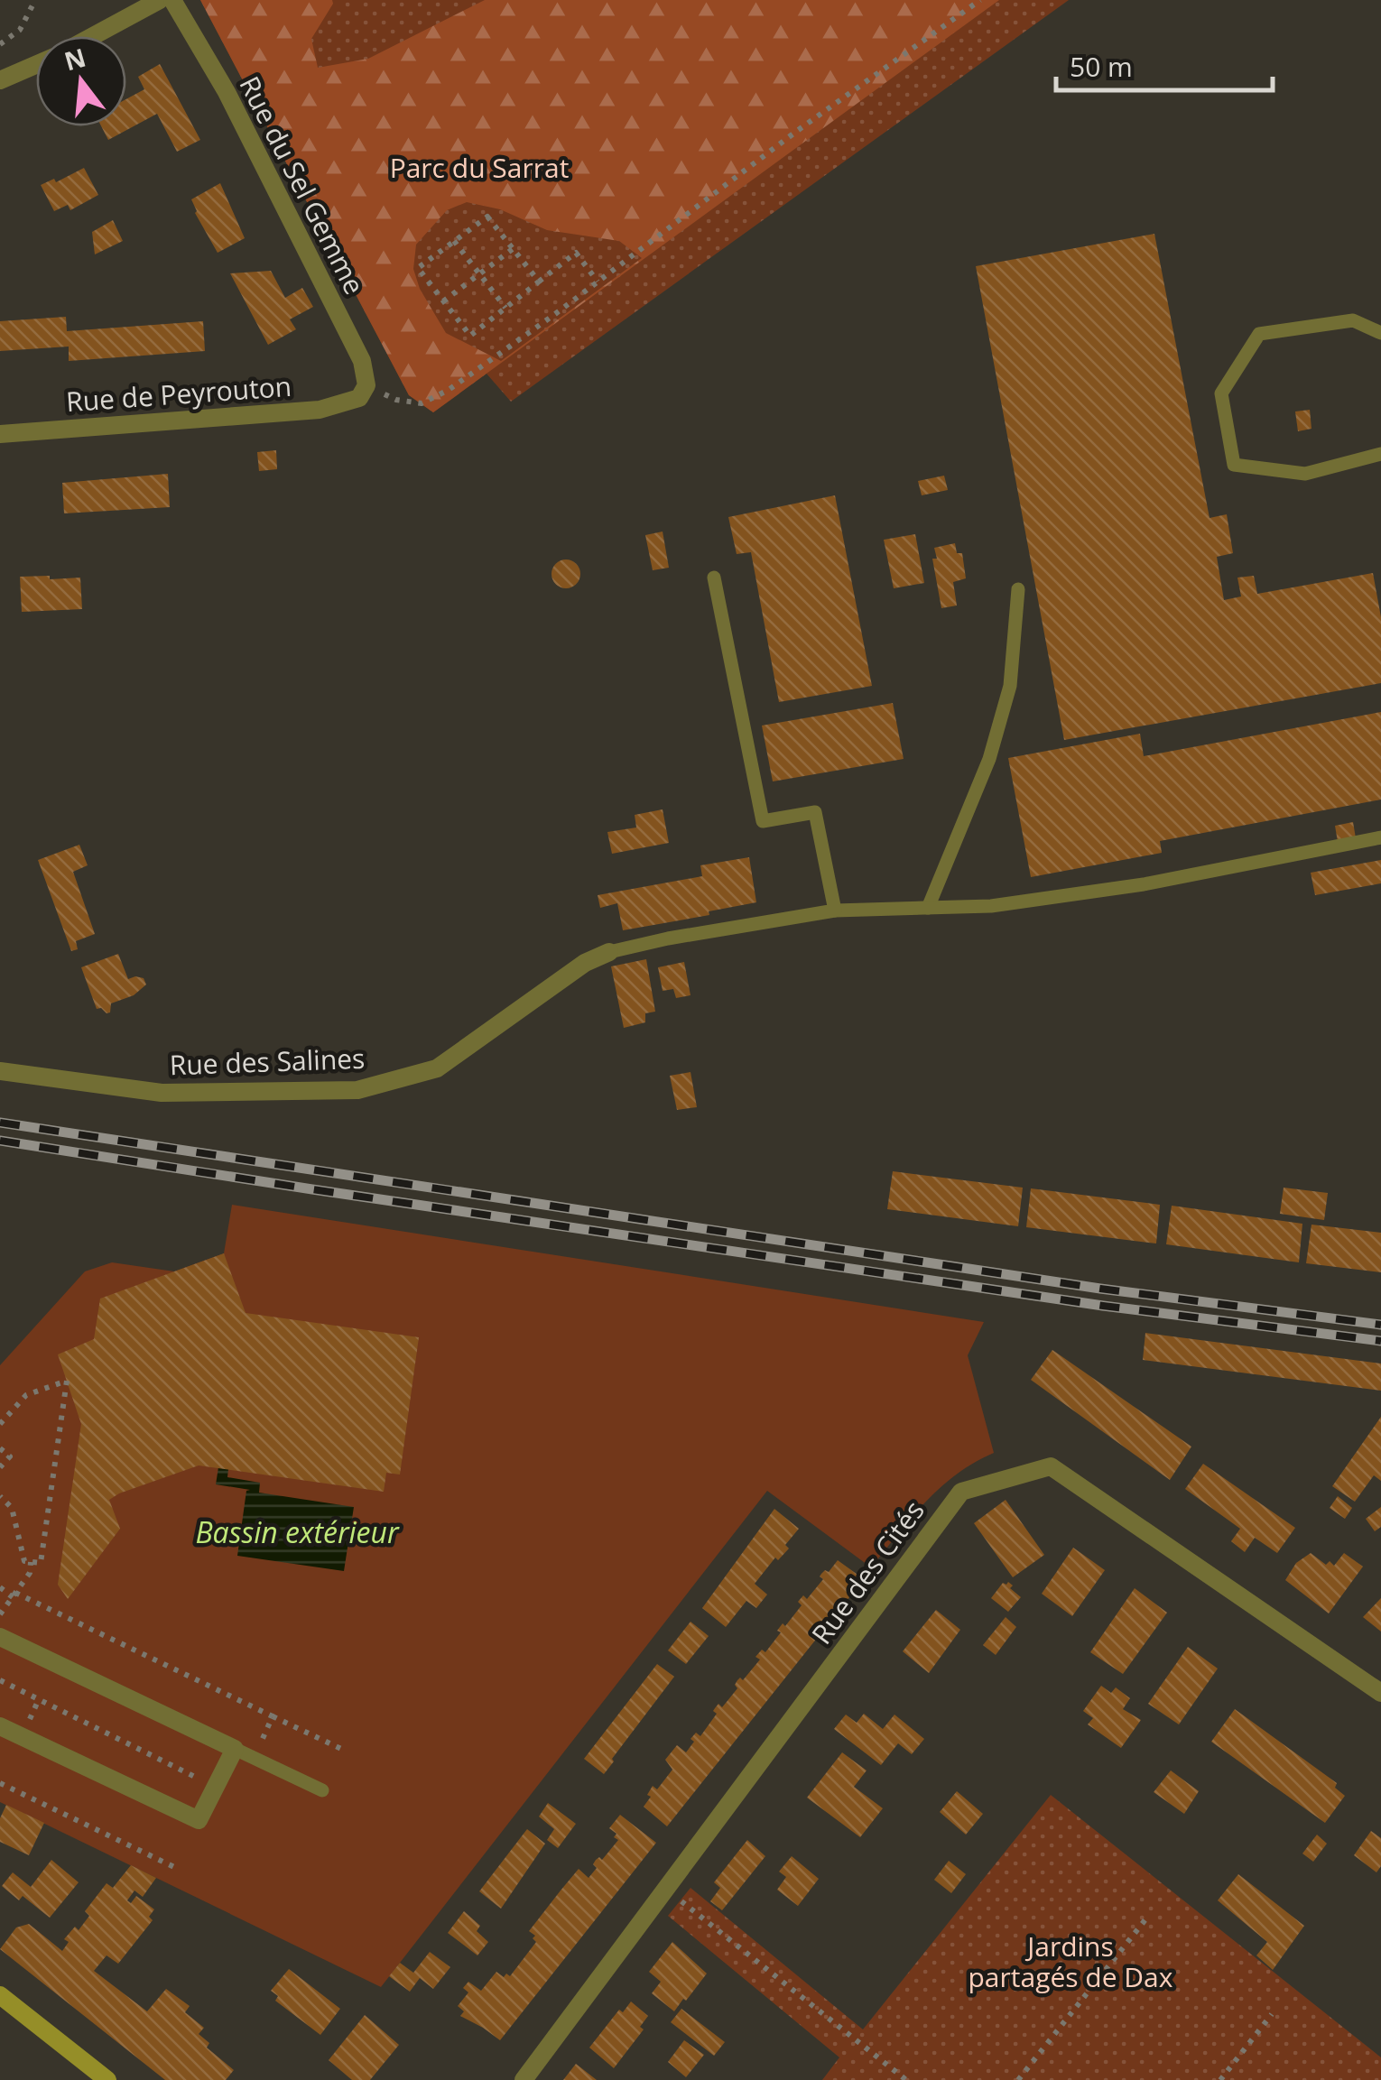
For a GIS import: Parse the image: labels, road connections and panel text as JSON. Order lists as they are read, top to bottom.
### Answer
{
  "streets": {
    "street": [
      "Rue du Sel Gemme",
      "Rue de Peyrouton",
      "Rue des Salines",
      "Rue des Cités"
    ]
  },
  "crossings": [
    ["Rue du Sel Gemme", "Rue de Peyrouton"]
  ],
  "water": ["Bassin extérieur"],
  "parks": ["Parc du Sarrat", "Jardins partagés de Dax"],
  "scale_bar": "50 m",
  "north": "top"
}
